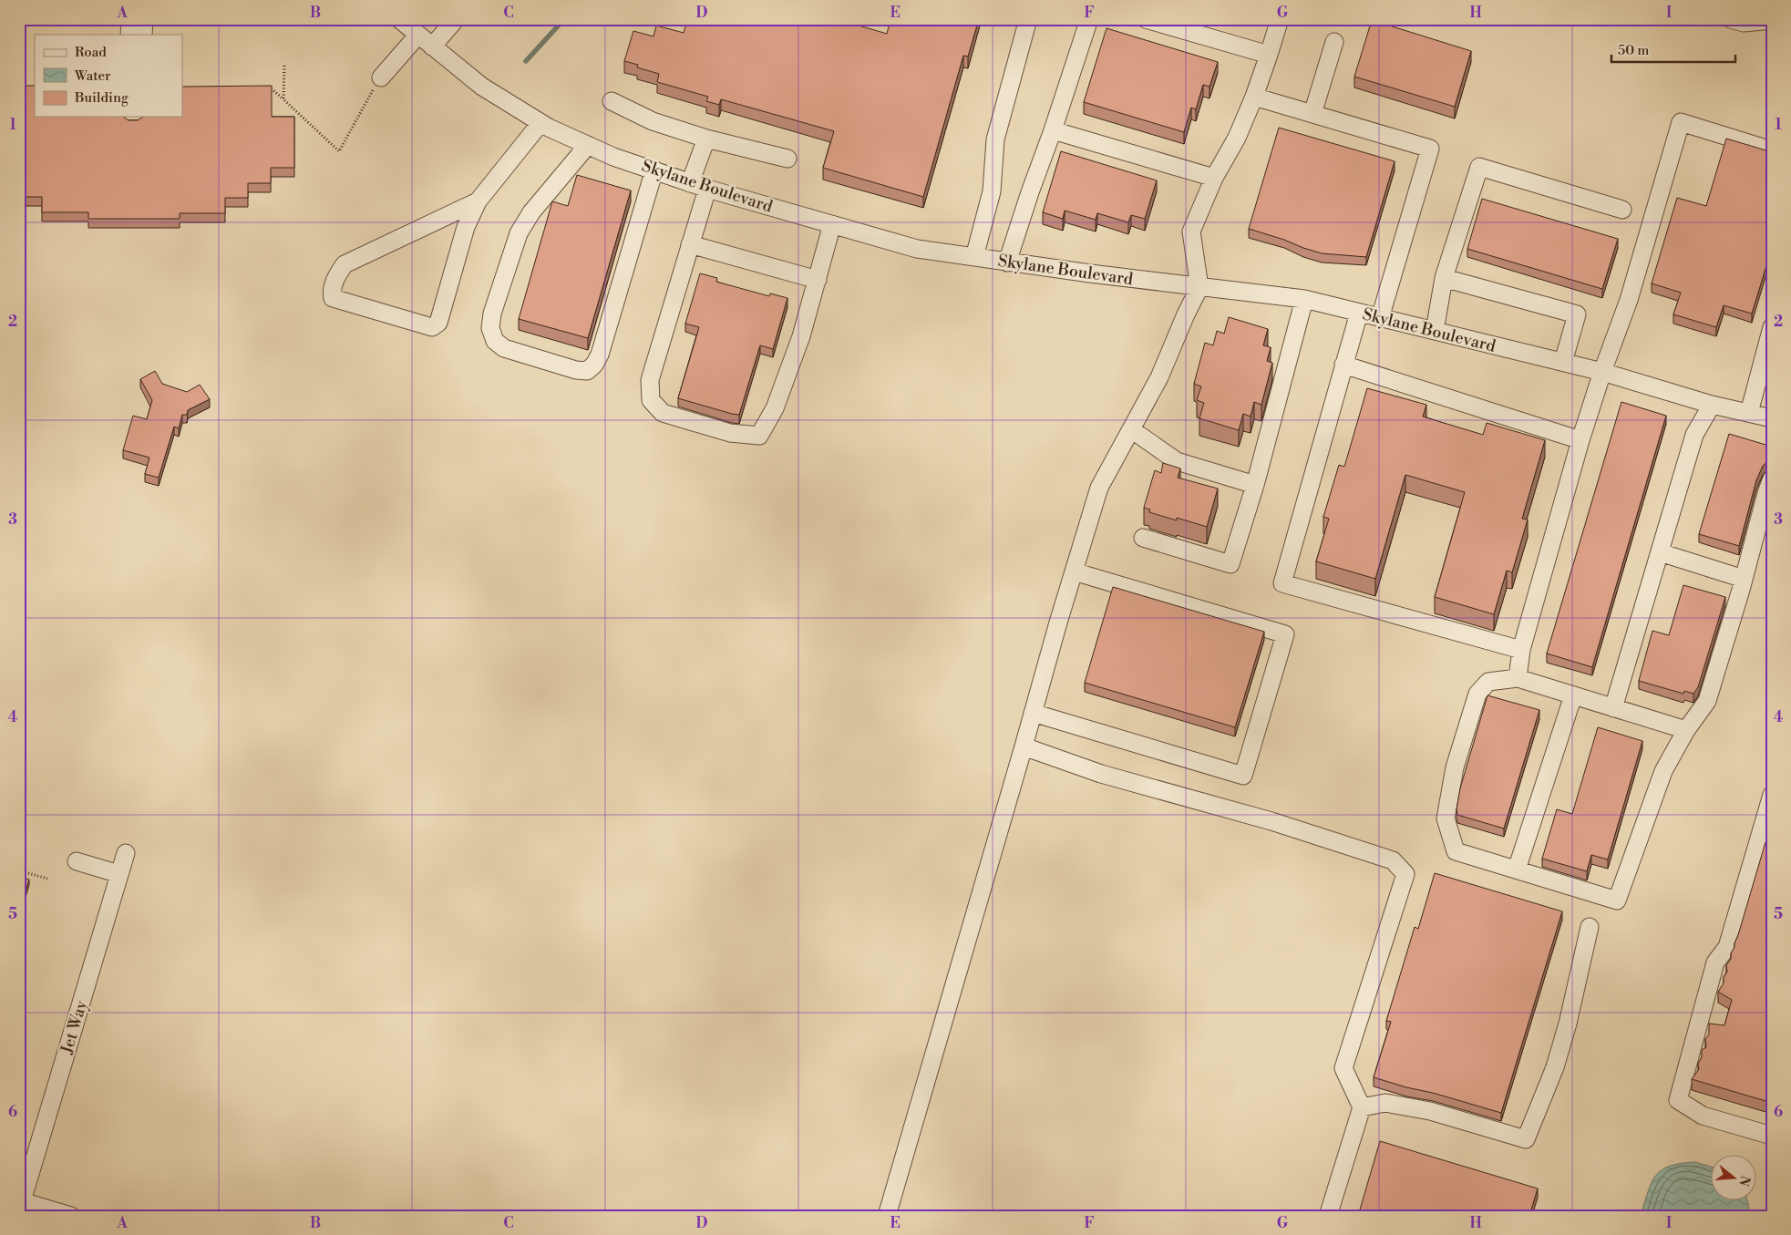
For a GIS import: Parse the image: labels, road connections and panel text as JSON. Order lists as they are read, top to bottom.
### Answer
{
  "streets": {
    "street": ["Skylane Boulevard", "Jet Way"]
  },
  "legend": ["Road", "Water", "Building"],
  "scale_bar": "50 m",
  "north": "right",
  "grid": {
    "columns": [
      "A",
      "B",
      "C",
      "D",
      "E",
      "F",
      "G",
      "H",
      "I"
    ],
    "rows": [
      "1",
      "2",
      "3",
      "4",
      "5",
      "6"
    ]
  }
}
